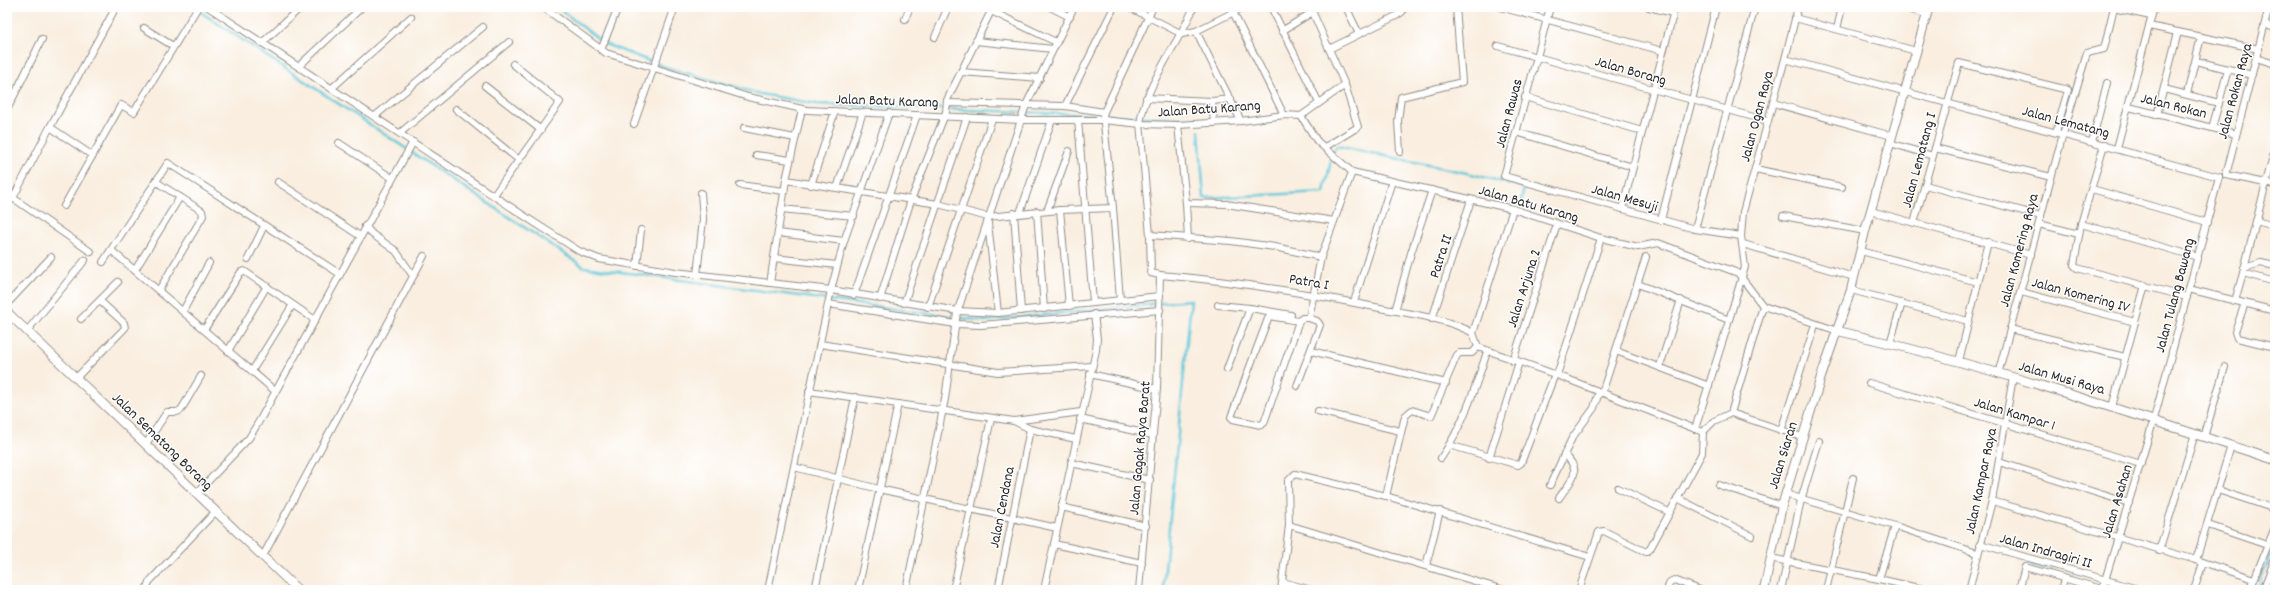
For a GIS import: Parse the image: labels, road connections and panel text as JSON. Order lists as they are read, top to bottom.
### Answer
{
  "streets": {
    "street": [
      "Jalan Borang",
      "Jalan Rokan Raya",
      "Jalan Batu Karang",
      "Jalan Rokan",
      "Jalan Rawas",
      "Jalan Ogan Raya",
      "Jalan Lematang",
      "Jalan Lematang I",
      "Jalan Mesuji",
      "Jalan Komering Raya",
      "Patra II",
      "Patra I",
      "Jalan Arjuna 2",
      "Jalan Komering IV",
      "Jalan Tulang Bawang",
      "Jalan Musi Raya",
      "Jalan Kampar 1",
      "Jalan Sematang Borang",
      "Jalan Gagak Raya Barat",
      "Jalan Siaran",
      "Jalan Kampar Raya",
      "Jalan Asahan",
      "Jalan Cendana",
      "Jalan Indragiri II"
    ]
  },
  "crossings": [
    ["Jalan Borang", "Jalan Rawas"],
    ["Jalan Borang", "Jalan Ogan Raya"],
    ["Jalan Rokan Raya", "Jalan Rokan"],
    ["Jalan Rokan Raya", "Jalan Lematang"],
    ["Jalan Rokan Raya", "Jalan Tulang Bawang"],
    ["Jalan Batu Karang", "Jalan Ogan Raya"],
    ["Jalan Batu Karang", "Patra II"],
    ["Jalan Batu Karang", "Jalan Arjuna 2"],
    ["Jalan Rawas", "Jalan Mesuji"],
    ["Jalan Ogan Raya", "Jalan Lematang"],
    ["Jalan Ogan Raya", "Jalan Mesuji"],
    ["Jalan Ogan Raya", "Jalan Siaran"],
    ["Jalan Lematang", "Jalan Lematang I"],
    ["Jalan Lematang", "Jalan Komering Raya"],
    ["Jalan Lematang", "Jalan Tulang Bawang"],
    ["Jalan Lematang", "Jalan Siaran"],
    ["Jalan Komering Raya", "Jalan Komering IV"],
    ["Jalan Komering Raya", "Jalan Musi Raya"],
    ["Patra II", "Patra I"],
    ["Jalan Tulang Bawang", "Jalan Musi Raya"],
    ["Jalan Tulang Bawang", "Jalan Asahan"],
    ["Jalan Musi Raya", "Jalan Siaran"],
    ["Jalan Musi Raya", "Jalan Kampar Raya"],
    ["Jalan Musi Raya", "Jalan Asahan"],
    ["Jalan Kampar 1", "Jalan Kampar Raya"],
    ["Jalan Kampar 1", "Jalan Asahan"],
    ["Jalan Kampar Raya", "Jalan Indragiri II"],
    ["Jalan Asahan", "Jalan Indragiri II"]
  ]
}
